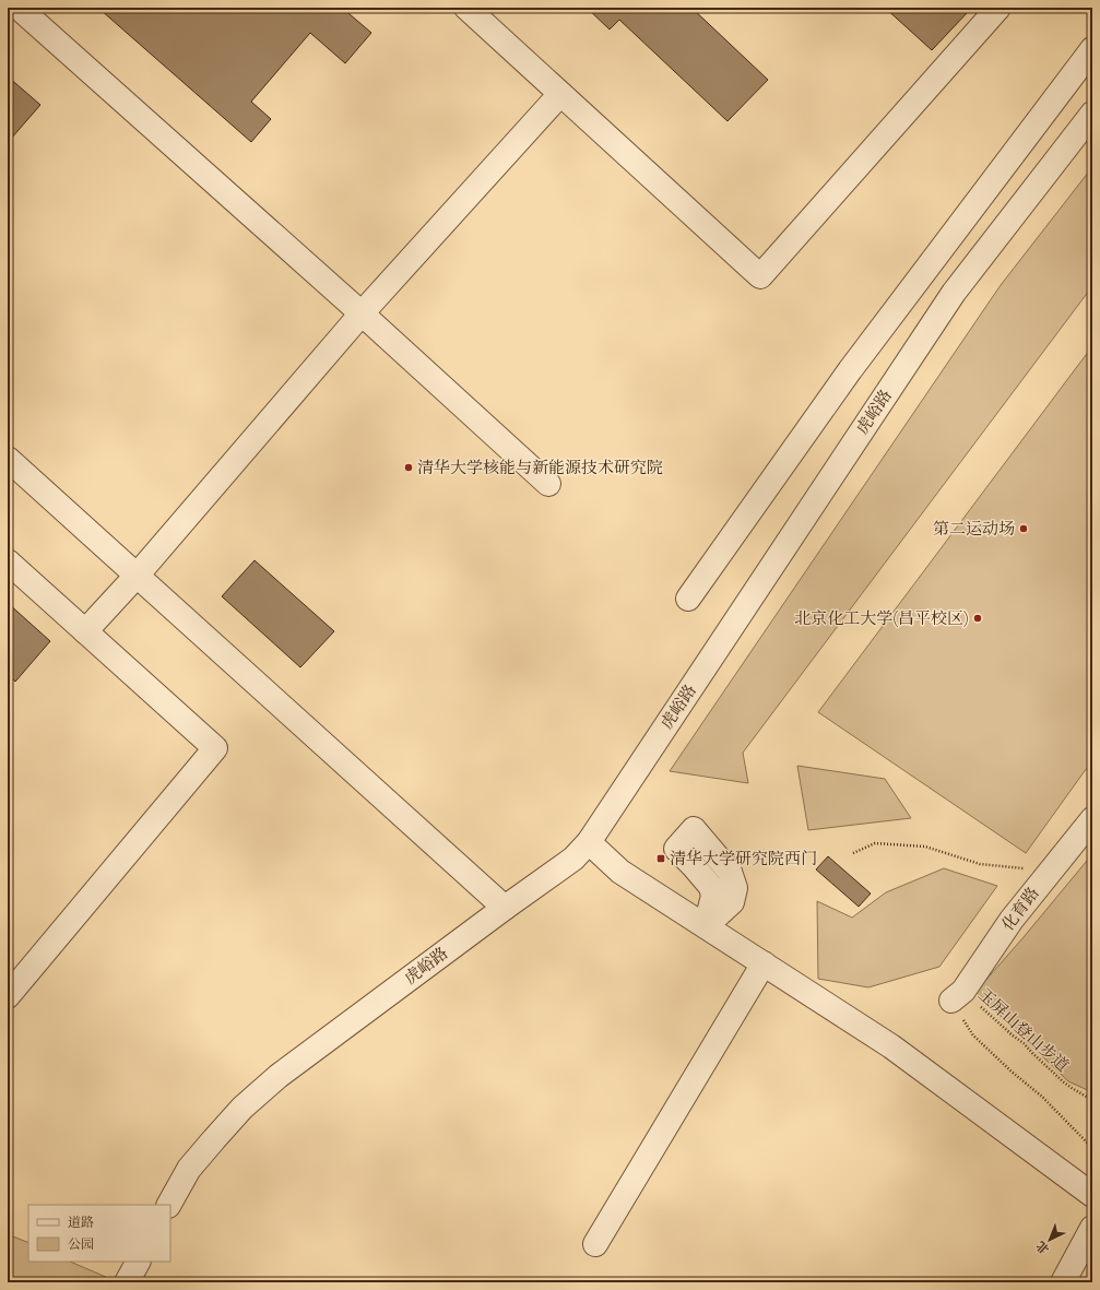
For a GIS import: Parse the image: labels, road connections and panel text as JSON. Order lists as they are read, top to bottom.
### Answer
{
  "streets": {
    "street": ["虎峪路", "化育路"],
    "path": ["玉屏山登山步道"]
  },
  "crossings": [
    ["化育路", "玉屏山登山步道"]
  ],
  "places": {
    "other": ["清华大学核能与新能源技术研究院", "第二运动场", "北京化工大学(昌平校区)"],
    "transit": ["清华大学研究院西门"]
  },
  "legend": ["道路", "公园"],
  "north": "bottom left"
}
